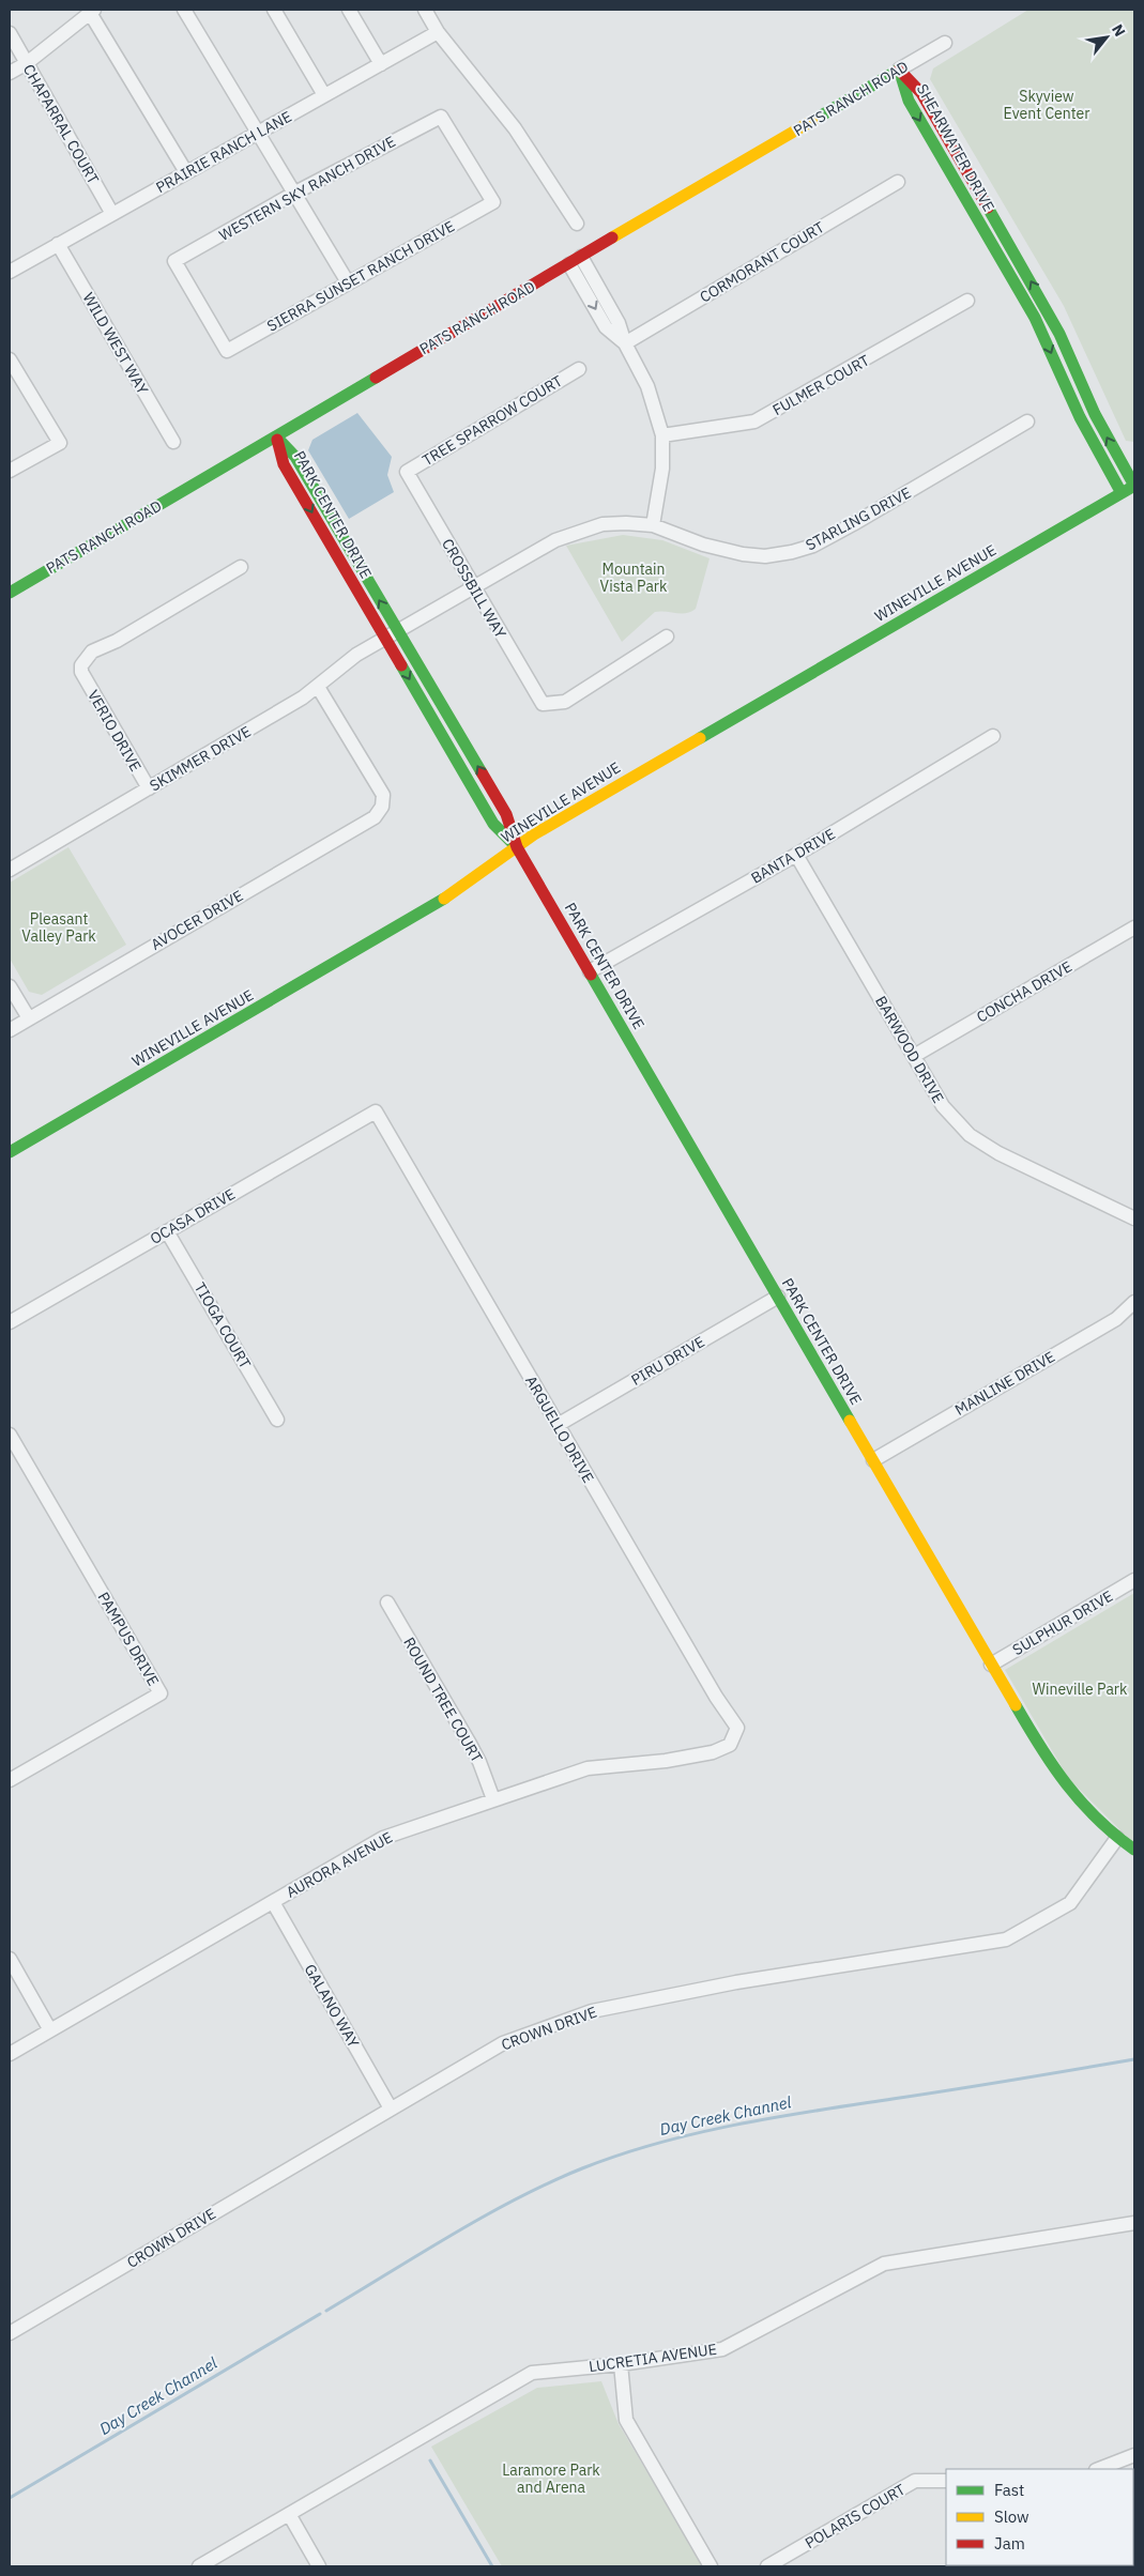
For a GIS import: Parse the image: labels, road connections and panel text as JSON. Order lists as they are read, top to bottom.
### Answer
{
  "streets": {
    "street": [
      "PATS RANCH ROAD",
      "CHAPARRAL COURT",
      "SHEARWATER DRIVE",
      "PRAIRIE RANCH LANE",
      "WESTERN SKY RANCH DRIVE",
      "CORMORANT COURT",
      "SIERRA SUNSET RANCH DRIVE",
      "WILD WEST WAY",
      "FULMER COURT",
      "TREE SPARROW COURT",
      "PARK CENTER DRIVE",
      "STARLING DRIVE",
      "WINEVILLE AVENUE",
      "CROSSBILL WAY",
      "VERIO DRIVE",
      "SKIMMER DRIVE",
      "BANTA DRIVE",
      "AVOCER DRIVE",
      "CONCHA DRIVE",
      "BARWOOD DRIVE",
      "OCASA DRIVE",
      "TIOGA COURT",
      "PIRU DRIVE",
      "MANLINE DRIVE",
      "ARGUELLO DRIVE",
      "SULPHUR DRIVE",
      "PAMPUS DRIVE",
      "ROUND TREE COURT",
      "AURORA AVENUE",
      "GALANO WAY",
      "CROWN DRIVE",
      "LUCRETIA AVENUE",
      "POLARIS COURT"
    ]
  },
  "crossings": [
    ["PATS RANCH ROAD", "SHEARWATER DRIVE"],
    ["PATS RANCH ROAD", "PARK CENTER DRIVE"],
    ["CHAPARRAL COURT", "PRAIRIE RANCH LANE"],
    ["SHEARWATER DRIVE", "WINEVILLE AVENUE"],
    ["PRAIRIE RANCH LANE", "WILD WEST WAY"],
    ["WESTERN SKY RANCH DRIVE", "SIERRA SUNSET RANCH DRIVE"],
    ["TREE SPARROW COURT", "CROSSBILL WAY"],
    ["PARK CENTER DRIVE", "STARLING DRIVE"],
    ["PARK CENTER DRIVE", "WINEVILLE AVENUE"],
    ["PARK CENTER DRIVE", "SKIMMER DRIVE"],
    ["PARK CENTER DRIVE", "BANTA DRIVE"],
    ["PARK CENTER DRIVE", "PIRU DRIVE"],
    ["PARK CENTER DRIVE", "MANLINE DRIVE"],
    ["PARK CENTER DRIVE", "SULPHUR DRIVE"],
    ["PARK CENTER DRIVE", "CROWN DRIVE"],
    ["STARLING DRIVE", "CROSSBILL WAY"],
    ["STARLING DRIVE", "SKIMMER DRIVE"],
    ["VERIO DRIVE", "SKIMMER DRIVE"],
    ["SKIMMER DRIVE", "AVOCER DRIVE"],
    ["BANTA DRIVE", "BARWOOD DRIVE"],
    ["CONCHA DRIVE", "BARWOOD DRIVE"],
    ["OCASA DRIVE", "TIOGA COURT"],
    ["OCASA DRIVE", "ARGUELLO DRIVE"],
    ["PIRU DRIVE", "ARGUELLO DRIVE"],
    ["ARGUELLO DRIVE", "AURORA AVENUE"],
    ["ROUND TREE COURT", "AURORA AVENUE"],
    ["AURORA AVENUE", "GALANO WAY"],
    ["GALANO WAY", "CROWN DRIVE"]
  ],
  "water": ["Day Creek Channel"],
  "parks": [
    "Skyview Event Center",
    "Mountain Vista Park",
    "Pleasant Valley Park",
    "Wineville Park",
    "Laramore Park and Arena"
  ],
  "legend": ["Fast", "Slow", "Jam"],
  "north": "top right"
}
